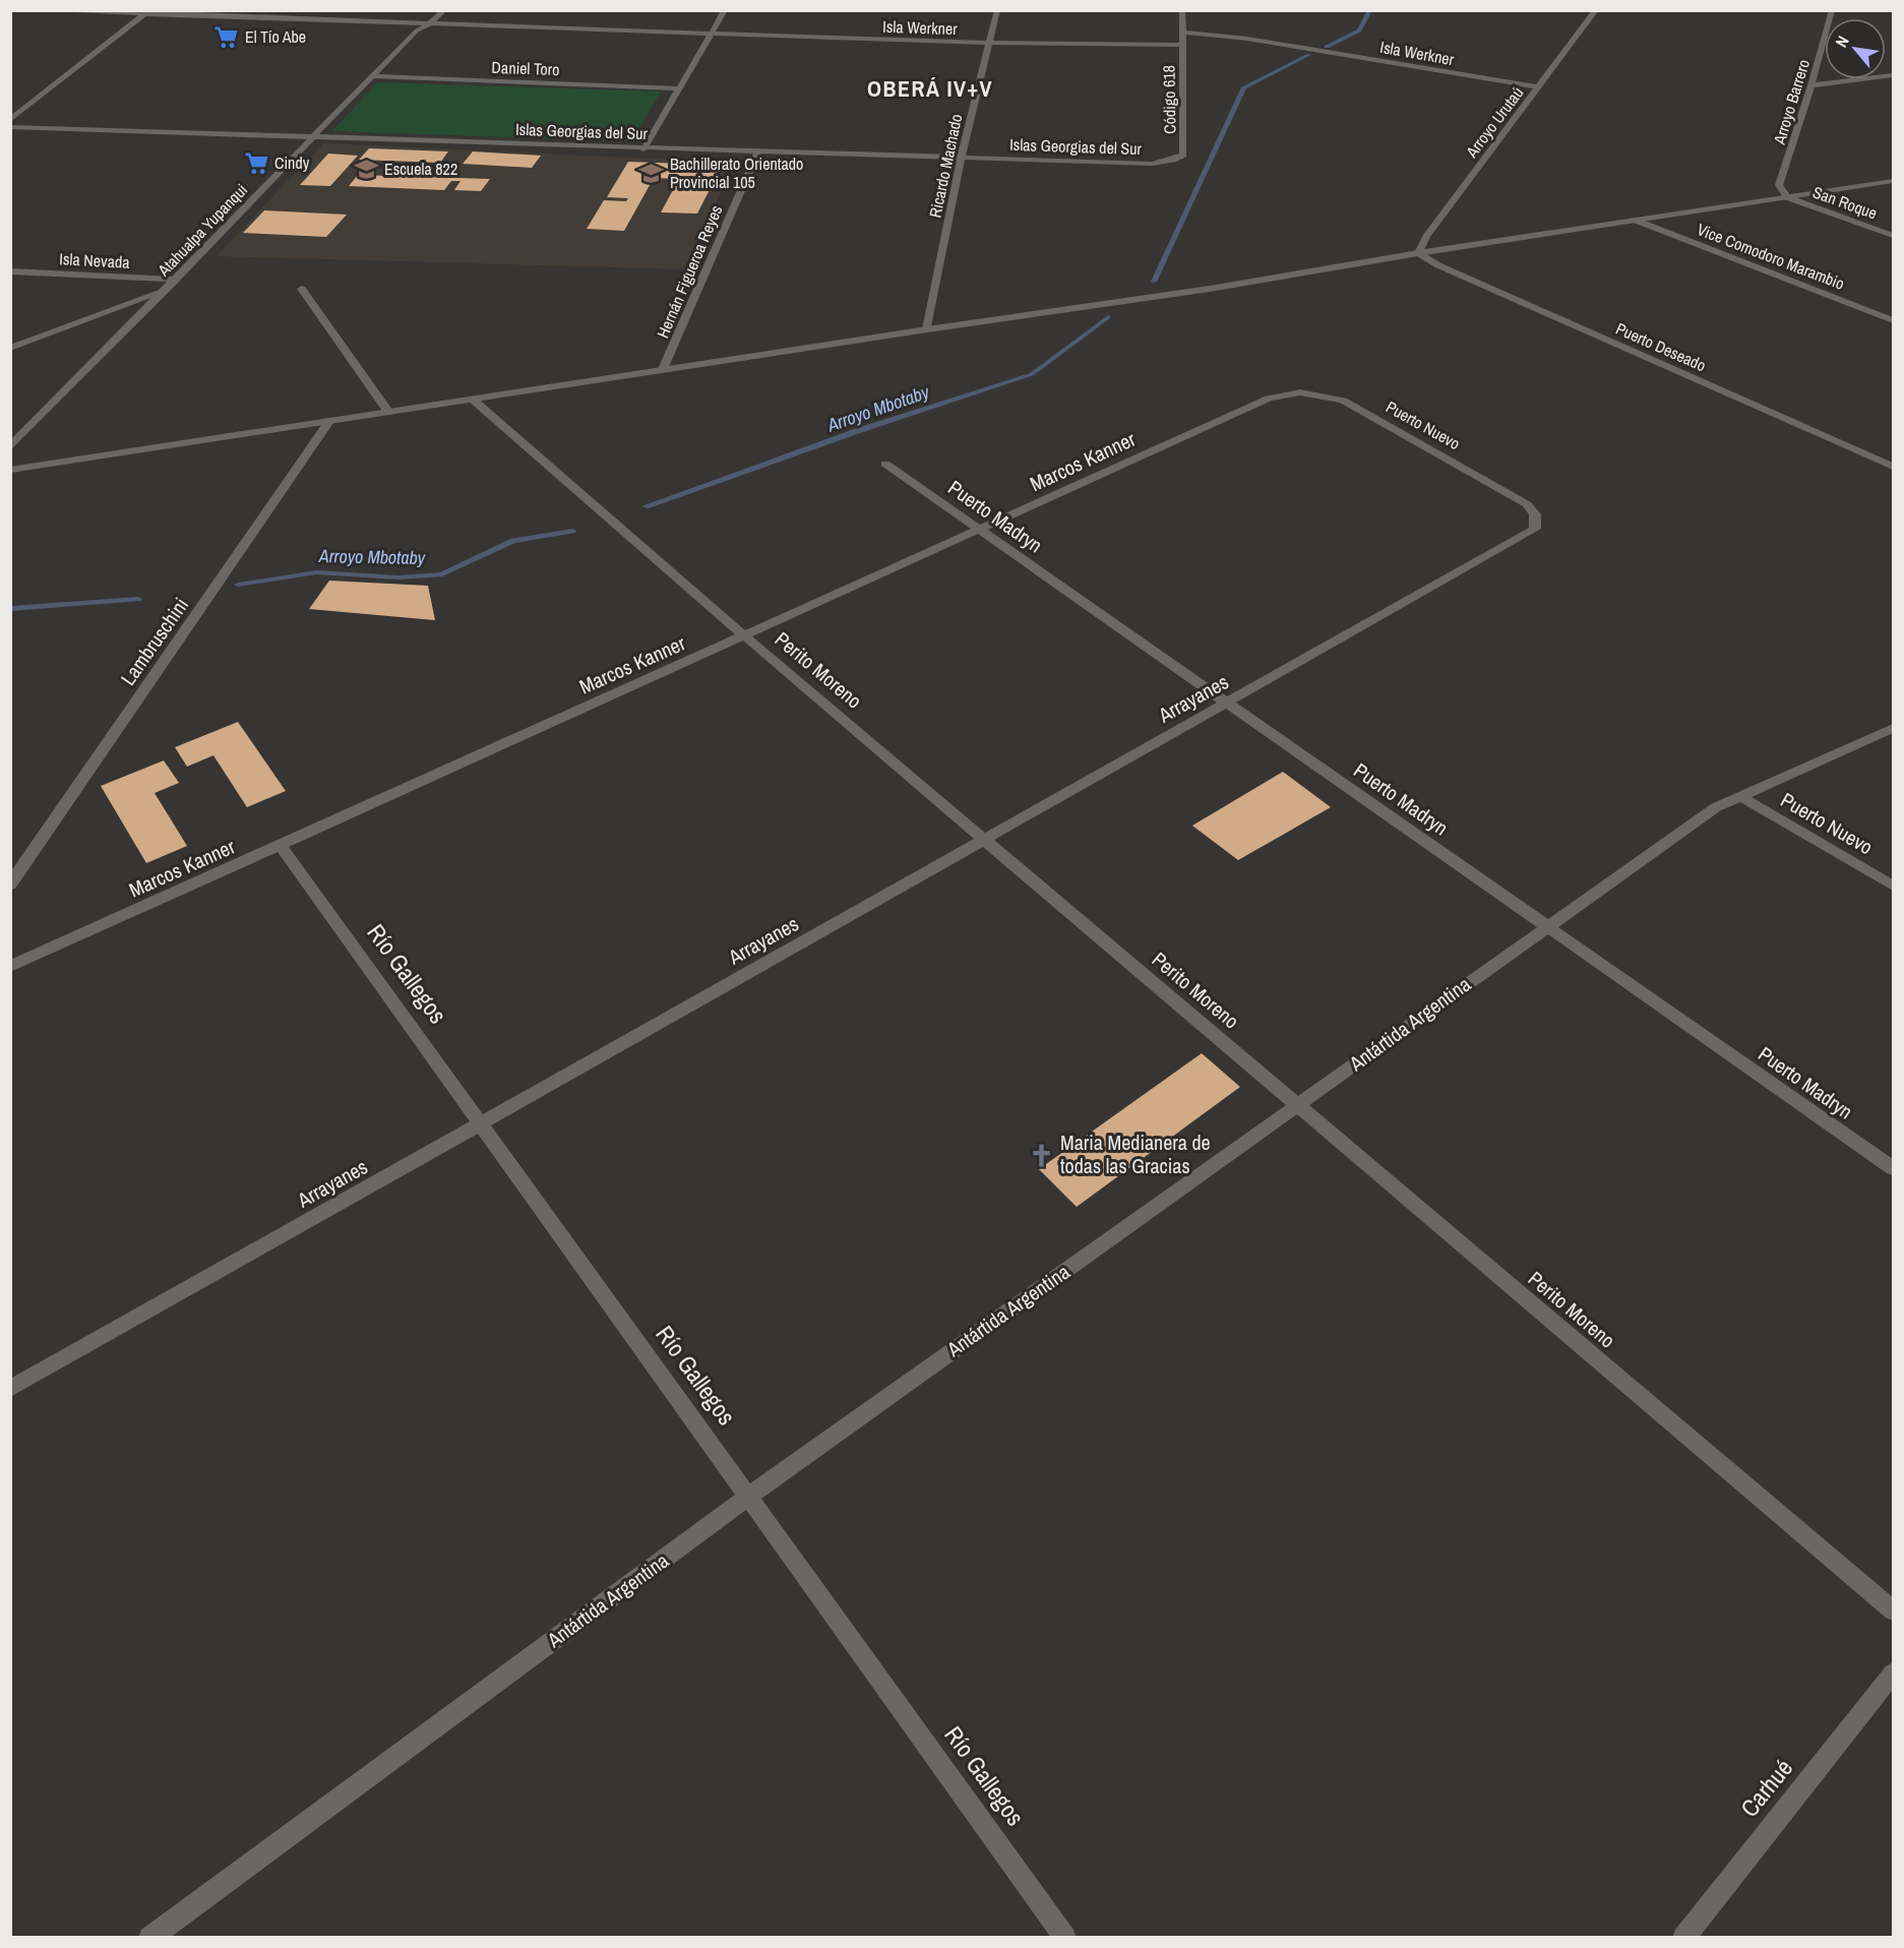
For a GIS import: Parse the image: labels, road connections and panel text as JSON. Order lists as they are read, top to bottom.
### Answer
{
  "streets": {
    "street": [
      "Isla Werkner",
      "Daniel Toro",
      "Código 618",
      "Arroyo Barrero",
      "Arroyo Urutaú",
      "Islas Georgias del Sur",
      "Ricardo Machado",
      "San Roque",
      "Atahualpa Yupanqui",
      "Vice Comodoro Marambio",
      "Isla Nevada",
      "Hernán Figueroa Reyes",
      "Puerto Deseado",
      "Puerto Nuevo",
      "Marcos Kanner",
      "Puerto Madryn",
      "Lambruschini",
      "Perito Moreno",
      "Arrayanes",
      "Río Gallegos",
      "Antártida Argentina",
      "Carhué"
    ]
  },
  "crossings": [
    ["Isla Werkner", "Código 618"],
    ["Isla Werkner", "Arroyo Urutaú"],
    ["Isla Werkner", "Ricardo Machado"],
    ["Isla Werkner", "Atahualpa Yupanqui"],
    ["Daniel Toro", "Atahualpa Yupanqui"],
    ["Código 618", "Islas Georgias del Sur"],
    ["Arroyo Barrero", "San Roque"],
    ["Arroyo Urutaú", "Puerto Deseado"],
    ["Islas Georgias del Sur", "Ricardo Machado"],
    ["Islas Georgias del Sur", "Atahualpa Yupanqui"],
    ["Islas Georgias del Sur", "Hernán Figueroa Reyes"],
    ["Atahualpa Yupanqui", "Isla Nevada"],
    ["Puerto Nuevo", "Marcos Kanner"],
    ["Puerto Nuevo", "Arrayanes"],
    ["Puerto Nuevo", "Antártida Argentina"],
    ["Marcos Kanner", "Puerto Madryn"],
    ["Marcos Kanner", "Perito Moreno"],
    ["Marcos Kanner", "Río Gallegos"],
    ["Puerto Madryn", "Arrayanes"],
    ["Puerto Madryn", "Antártida Argentina"],
    ["Perito Moreno", "Arrayanes"],
    ["Perito Moreno", "Antártida Argentina"],
    ["Arrayanes", "Río Gallegos"],
    ["Río Gallegos", "Antártida Argentina"]
  ],
  "districts": ["OBERÁ IV+V"],
  "water": ["Arroyo Mbotaby"],
  "places": {
    "supermarket": ["El Tío Abe", "Cindy"],
    "school or university": ["Escuela 822", "Bachillerato Orientado Provincial 105"],
    "church": ["Maria Medianera de todas las Gracias"]
  },
  "north": "top left"
}
